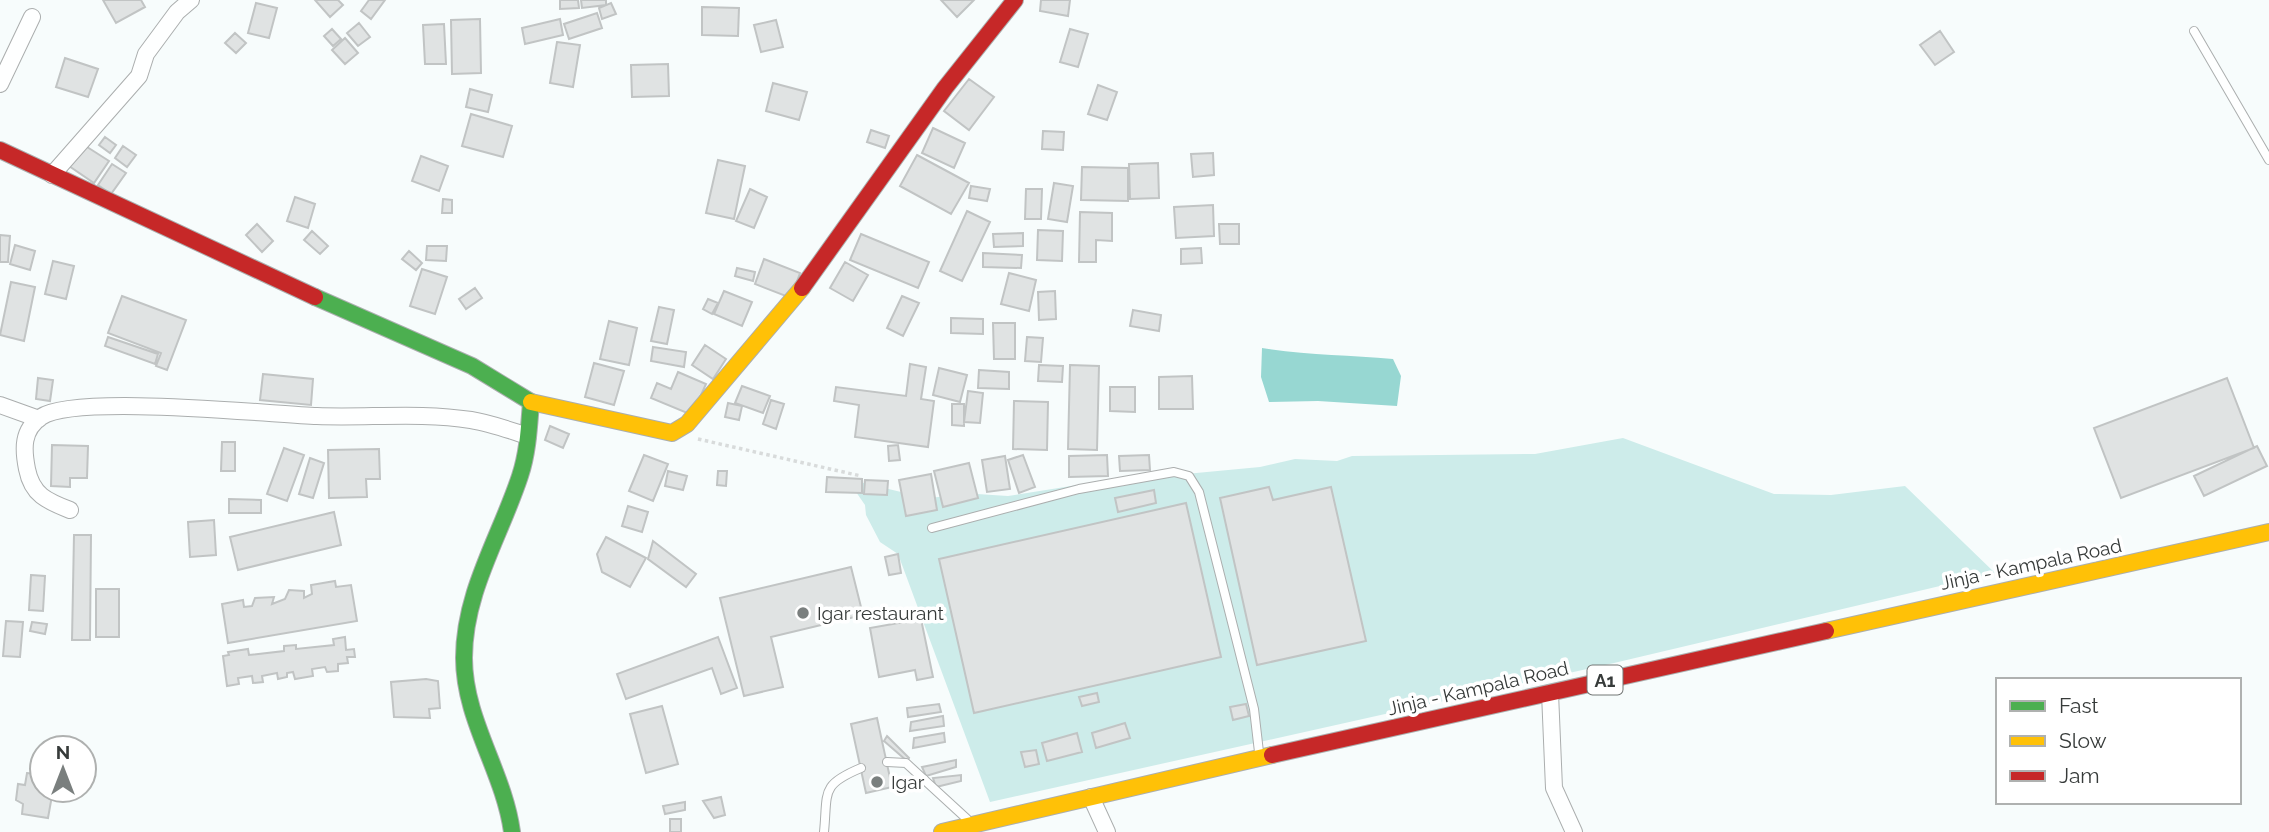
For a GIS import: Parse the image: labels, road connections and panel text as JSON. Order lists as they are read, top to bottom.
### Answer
{
  "streets": {
    "main road": ["Jinja - Kampala Road", "A1"]
  },
  "places": ["Igar restaurant", "Igar"],
  "legend": ["Fast", "Slow", "Jam"],
  "north": "top"
}
